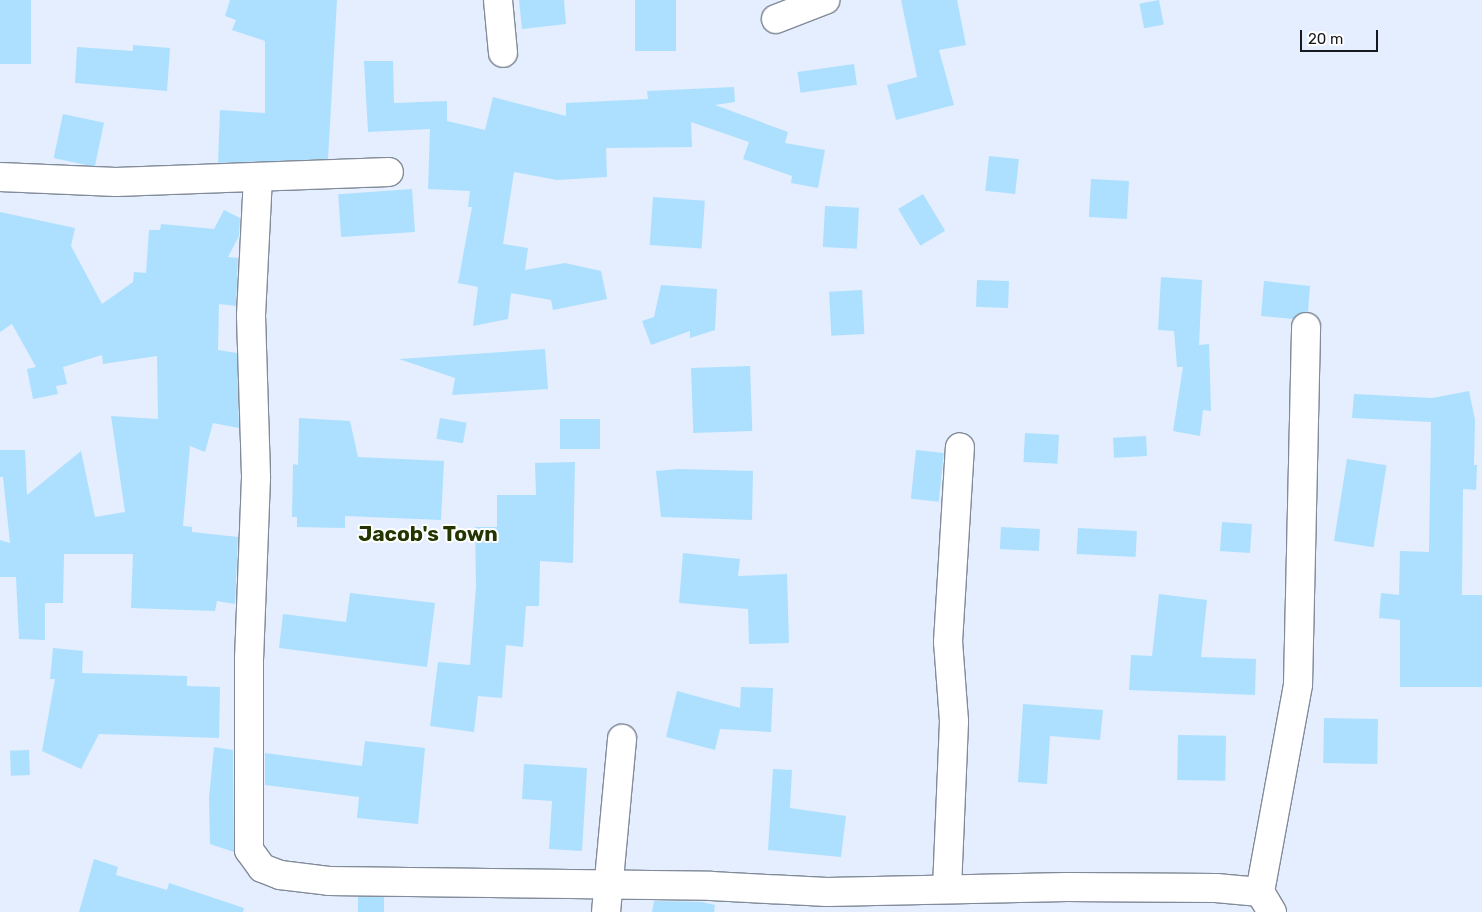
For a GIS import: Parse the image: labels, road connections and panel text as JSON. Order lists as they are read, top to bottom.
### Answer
{
  "districts": ["Jacob's Town"],
  "scale_bar": "20 m"
}
